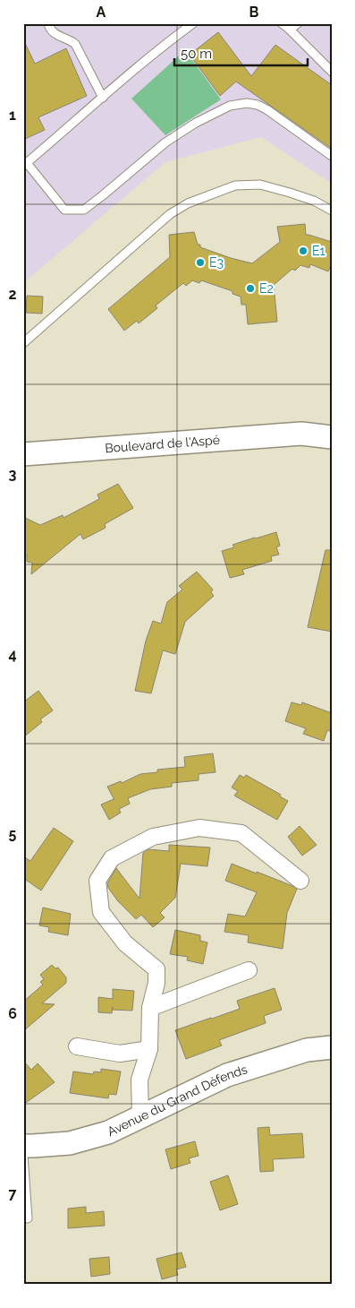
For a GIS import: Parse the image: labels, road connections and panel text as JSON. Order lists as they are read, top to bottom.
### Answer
{
  "streets": {
    "street": ["Boulevard de l'Aspé", "Avenue du Grand Défends"]
  },
  "places": ["E1", "E3", "E2"],
  "scale_bar": "50 m",
  "grid": {
    "columns": ["A", "B"],
    "rows": [
      "1",
      "2",
      "3",
      "4",
      "5",
      "6",
      "7"
    ]
  }
}
